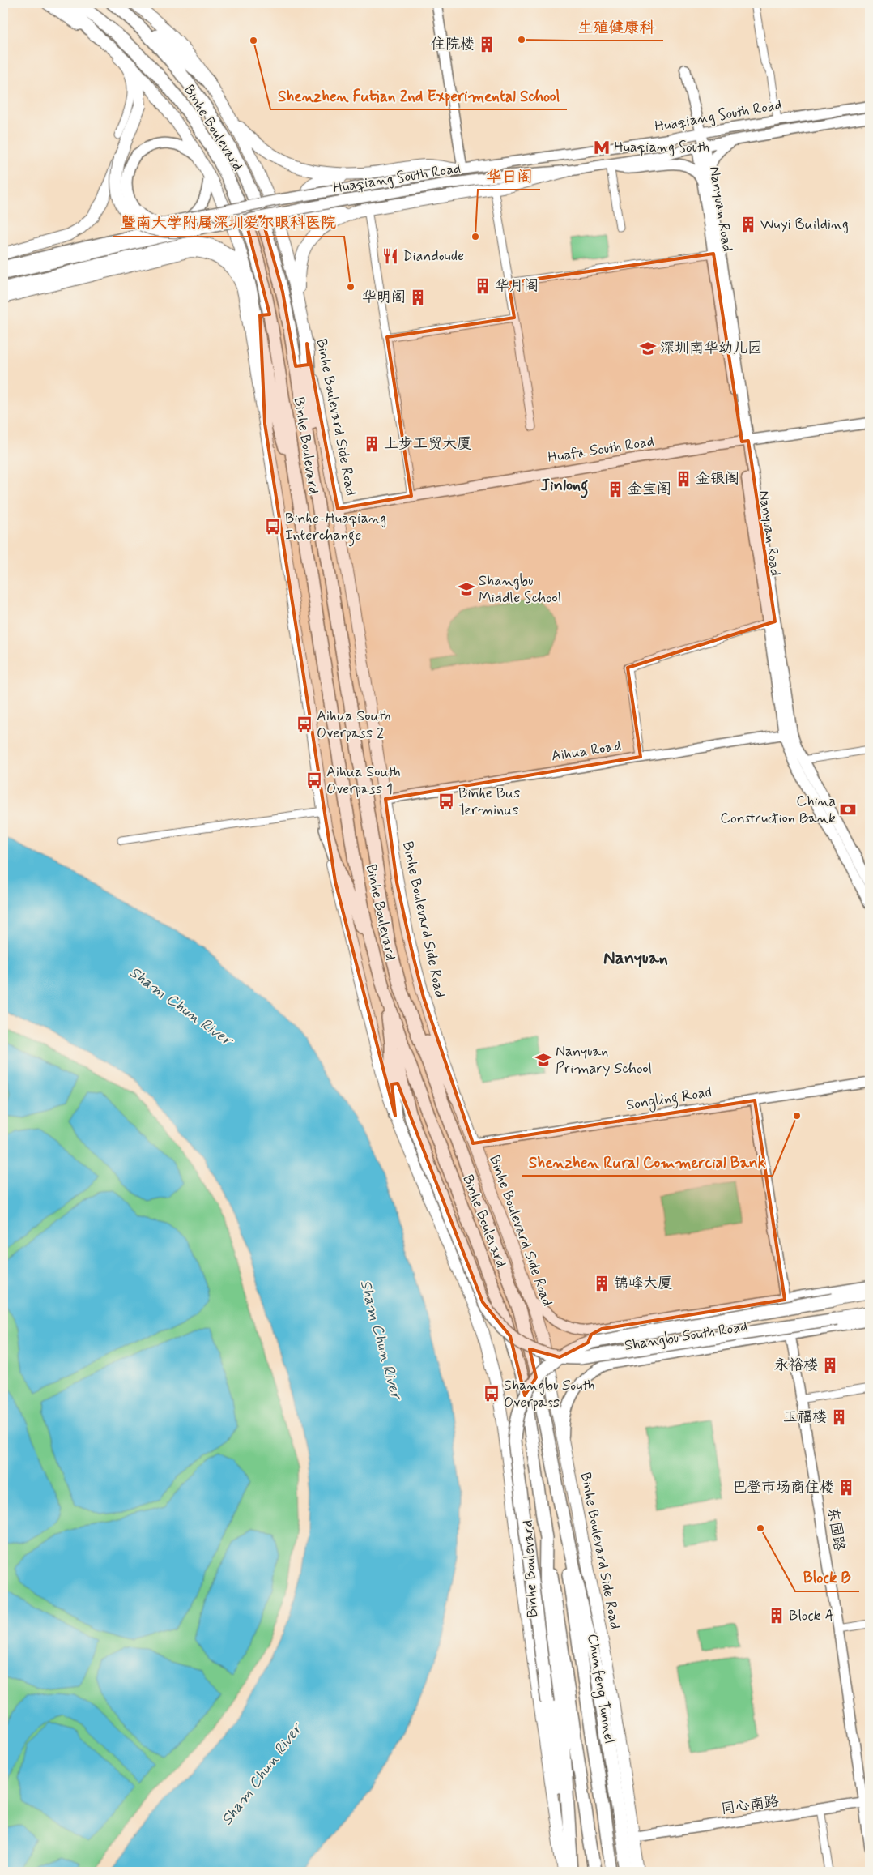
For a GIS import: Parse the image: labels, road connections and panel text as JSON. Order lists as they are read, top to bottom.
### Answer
{
  "streets": {
    "highway": ["Binhe Boulevard", "Chunfeng Tunnel"],
    "main road": [
      "Huaqiang South Road",
      "Nanyuan Road",
      "Binhe Boulevard Side Road",
      "Huafa South Road",
      "Shangbu South Road",
      "同心南路"
    ],
    "street": ["Aihua Road", "Songling Road", "东园路"]
  },
  "crossings": [
    ["Huaqiang South Road", "Nanyuan Road"],
    ["Binhe Boulevard", "Chunfeng Tunnel"],
    ["Nanyuan Road", "Huafa South Road"],
    ["Nanyuan Road", "Aihua Road"],
    ["Binhe Boulevard Side Road", "Huafa South Road"],
    ["Binhe Boulevard Side Road", "Aihua Road"],
    ["Binhe Boulevard Side Road", "Songling Road"],
    ["Binhe Boulevard Side Road", "Shangbu South Road"],
    ["Binhe Boulevard Side Road", "同心南路"],
    ["Shangbu South Road", "东园路"],
    ["东园路", "同心南路"]
  ],
  "districts": ["Jinlong", "Nanyuan"],
  "water": ["Sham Chun River"],
  "places": {
    "other": [
      "生殖健康科",
      "Shenzhen Futian 2nd Experimental School",
      "华日阁",
      "暨南大学附属深圳爱尔眼科医院",
      "Shenzhen Rural Commercial Bank",
      "Block B"
    ],
    "building": [
      "住院楼",
      "Wuyi Building",
      "华月阁",
      "华明阁",
      "上步工贸大厦",
      "金银阁",
      "金宝阁",
      "锦峰大厦",
      "永裕楼",
      "玉福楼",
      "巴登市场商住楼",
      "Block A"
    ],
    "metro station": ["Huaqiang South"],
    "restaurant": ["Diandoude"],
    "school or university": ["深圳南华幼儿园", "Shangbu Middle School", "Nanyuan Primary School"],
    "bus stop": [
      "Binhe-Huaqiang Interchange",
      "Aihua South Overpass 2",
      "Aihua South Overpass 1",
      "Binhe Bus Terminus",
      "Shangbu South Overpass"
    ],
    "bank": ["China Construction Bank"]
  }
}
